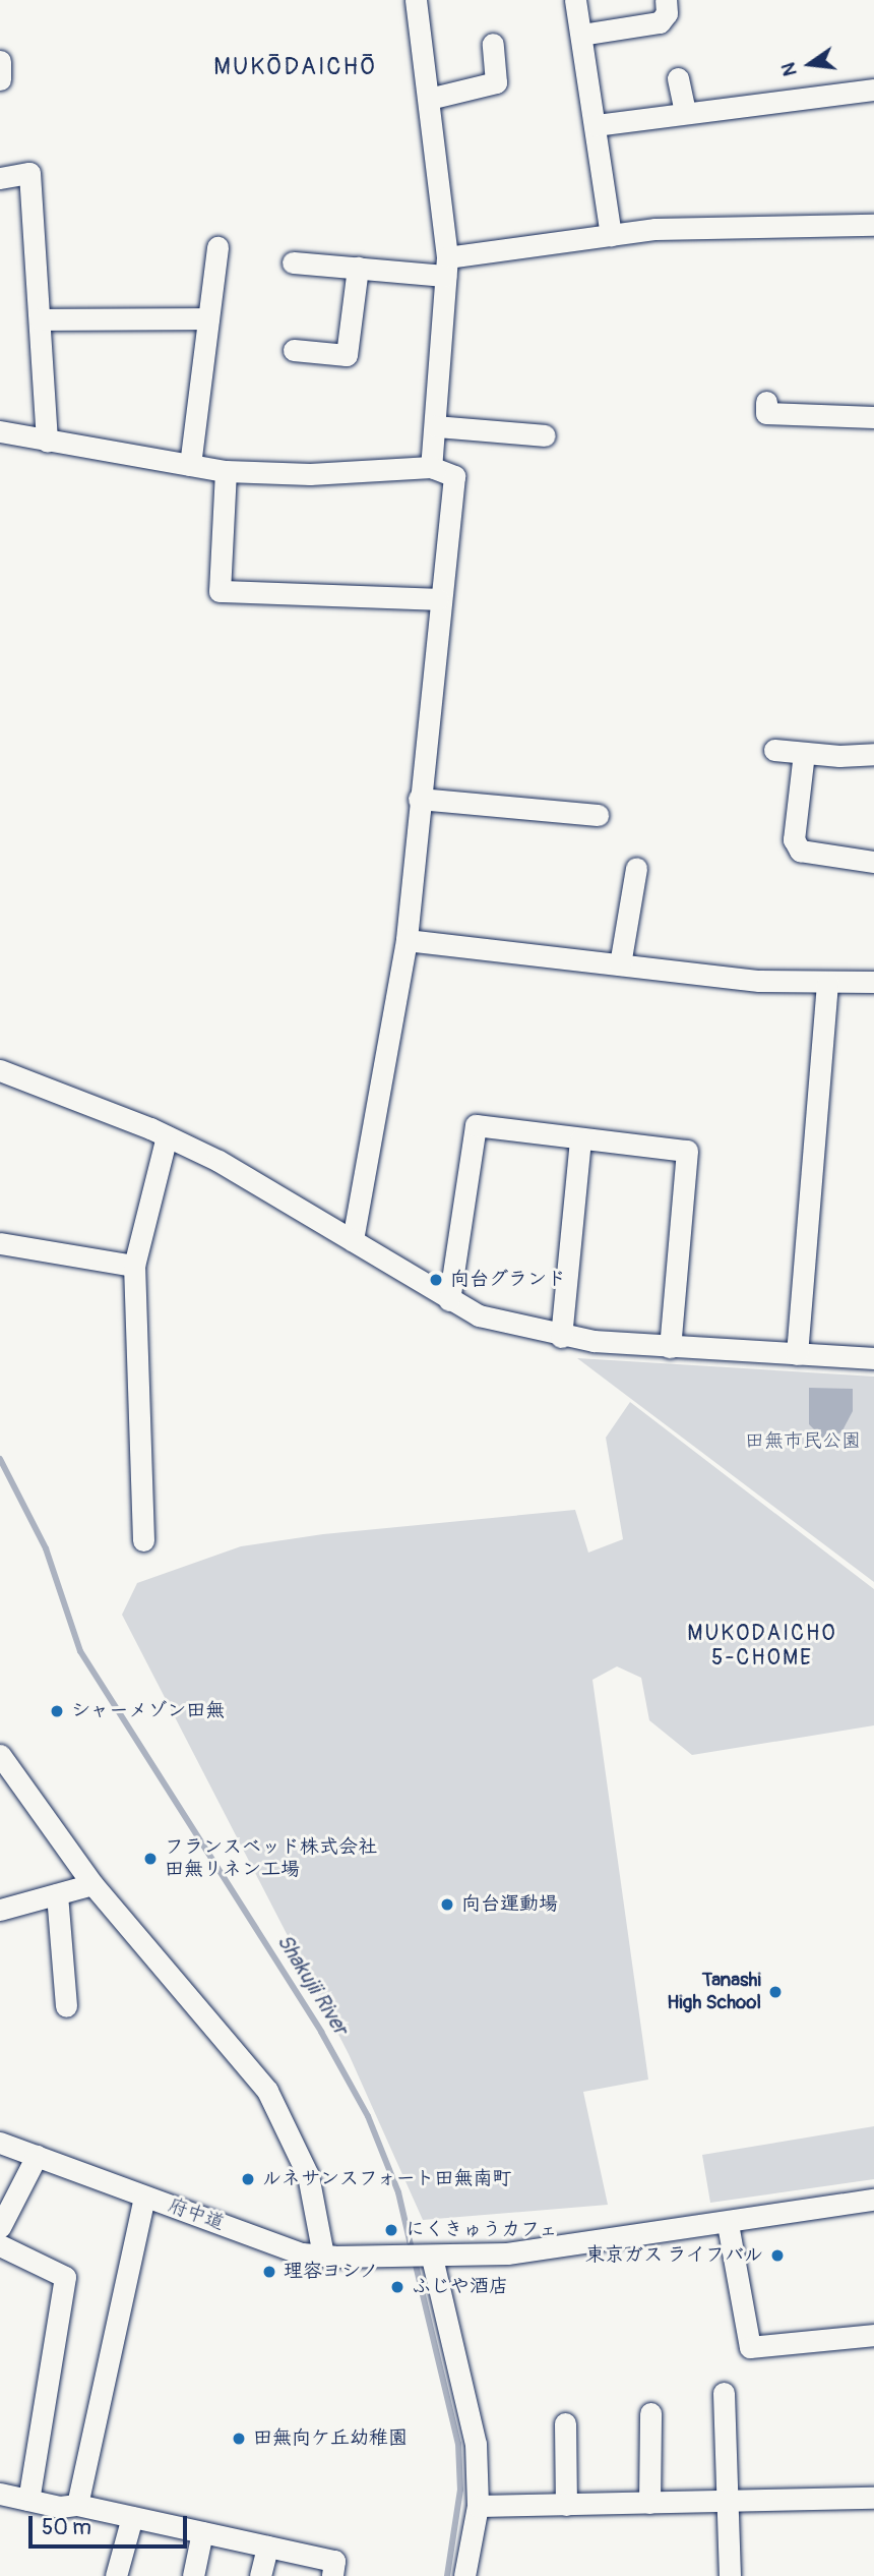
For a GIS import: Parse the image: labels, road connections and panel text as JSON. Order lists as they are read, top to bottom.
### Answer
{
  "streets": {
    "street": ["府中道"]
  },
  "districts": ["MUKŌDAICHŌ", "MUKODAICHO 5-CHOME"],
  "water": ["Shakujii River"],
  "parks": ["田無市民公園"],
  "places": [
    "向台グランド",
    "シャーメゾン田無",
    "フランスベッド株式会社 田無リネン工場",
    "向台運動場",
    "Tanashi High School",
    "ルネサンスフォート田無南町",
    "にくきゅうカフェ",
    "東京ガス ライフバル",
    "理容ヨシノ",
    "ふじや酒店",
    "田無向ケ丘幼稚園"
  ],
  "scale_bar": "50 m",
  "north": "left"
}
